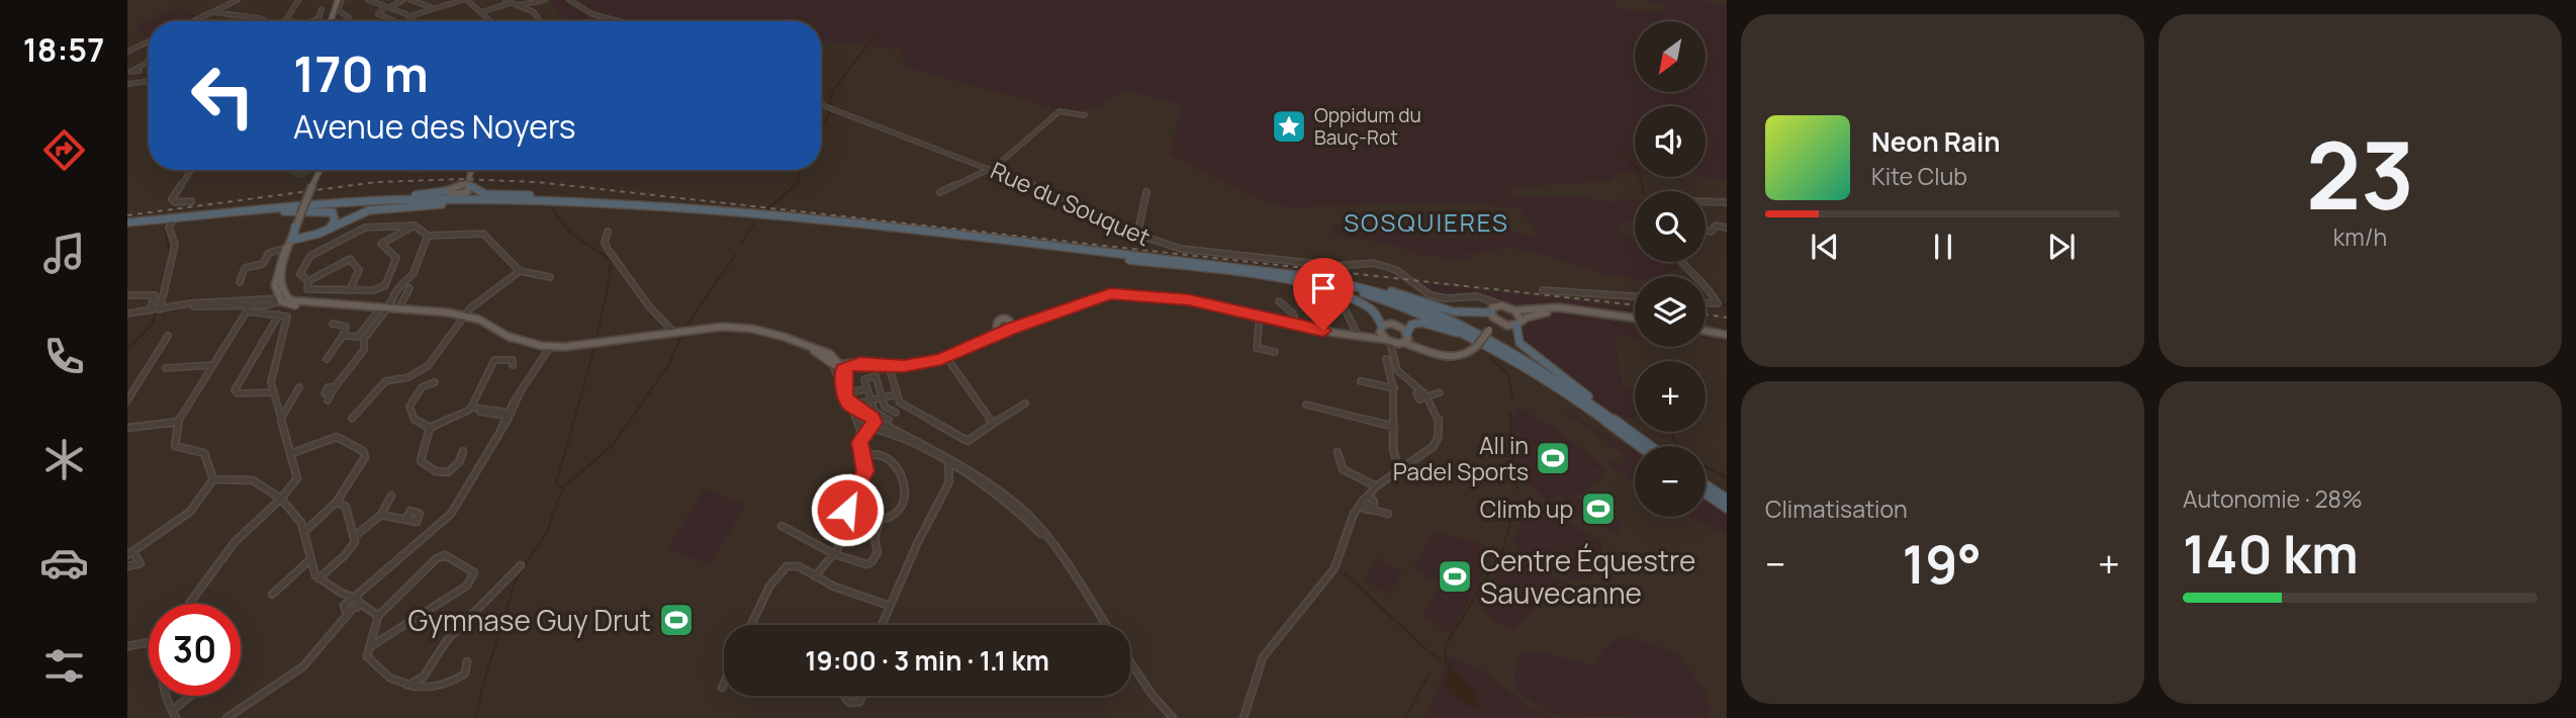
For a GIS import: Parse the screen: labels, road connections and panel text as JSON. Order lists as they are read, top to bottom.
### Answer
{
  "streets": {
    "street": ["Rue du Souquet"]
  },
  "districts": ["SOSQUIERES"],
  "places": {
    "place": ["Oppidum du Bauç-Rot"],
    "sports": [
      "All in Padel Sports",
      "Climb up",
      "Centre Équestre Sauvecanne",
      "Gymnase Guy Drut"
    ]
  },
  "north": "bottom left",
  "page": {
    "tabs": "18:57",
    "tile": [
      ["23", "km/h"],
      "Climatisation",
      ["Autonomie · 28%", "140 km"]
    ],
    "map_buttons": ["+", "−"],
    "turn": ["170 m", "Avenue des Noyers"],
    "song": ["Neon Rain", "Kite Club"],
    "heat": ["−", "19°", "+"],
    "limit": "30",
    "trip": "19:00 · 3 min · 1.1 km"
  }
}
